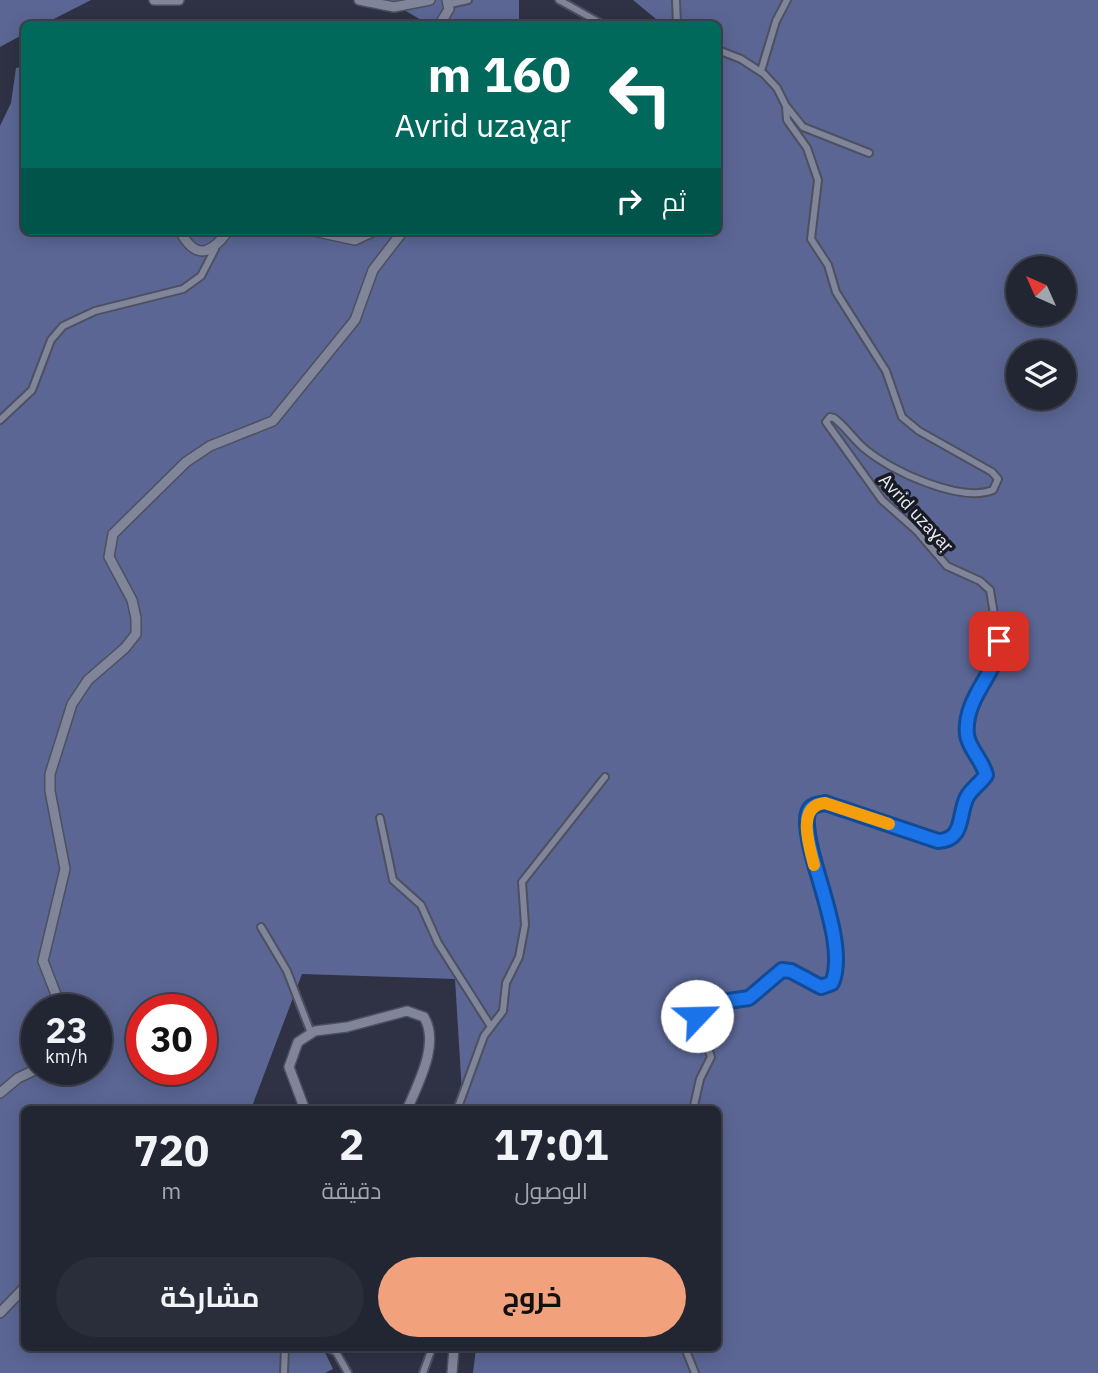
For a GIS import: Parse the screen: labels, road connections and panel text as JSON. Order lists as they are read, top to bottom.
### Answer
{
  "streets": {
    "street": ["Avrid uzaɣaṛ"]
  },
  "north": "top left",
  "page": {
    "turn": ["160 m", "Avrid uzaɣaṛ"],
    "then": "ثم",
    "speed": "23 km/h",
    "limit": "30",
    "eta": [
      "17:01",
      "الوصول",
      "2",
      "دقيقة",
      "720",
      "m"
    ],
    "buttons": ["خروج", "مشاركة"]
  }
}
